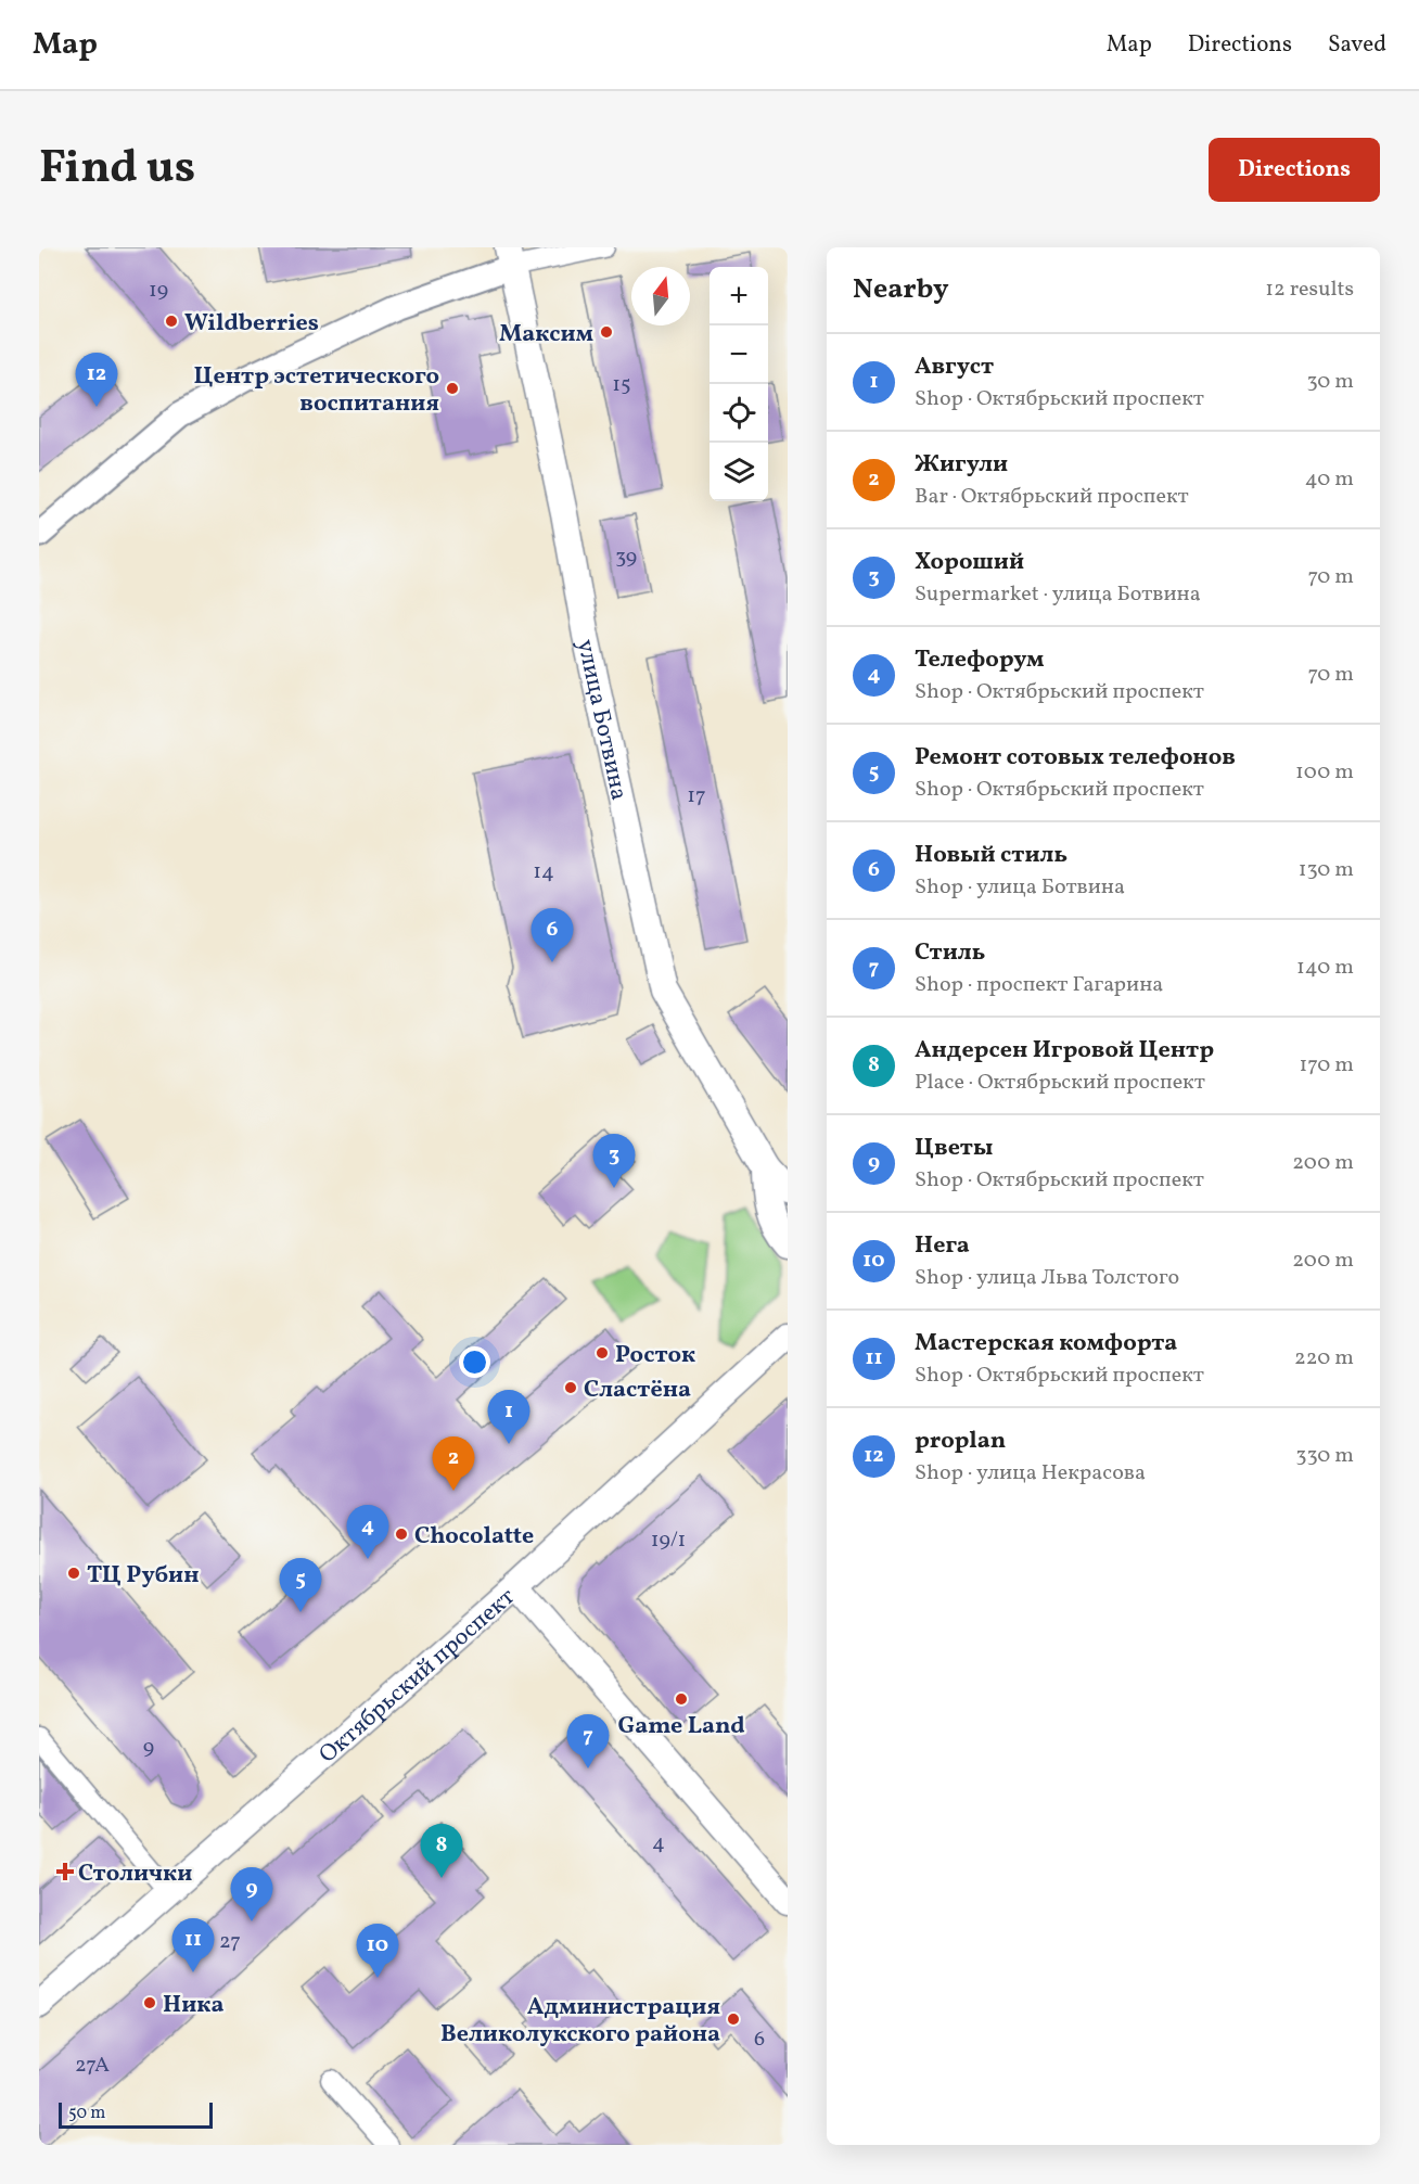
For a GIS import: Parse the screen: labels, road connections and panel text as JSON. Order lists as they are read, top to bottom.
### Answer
{
  "streets": {
    "main road": ["улица Ботвина", "Октябрьский проспект"]
  },
  "places": {
    "other": [
      "Wildberries",
      "Максим",
      "Центр эстетического воспитания",
      "Росток",
      "Сластёна",
      "Chocolatte",
      "ТЦ Рубин",
      "Game Land",
      "Ника",
      "Администрация Великолукского района"
    ],
    "health": ["Столички"]
  },
  "house_numbers": [
    "19",
    "15",
    "39",
    "17",
    "14",
    "19/1",
    "9",
    "4",
    "27",
    "6",
    "27А"
  ],
  "scale_bar": "50 m",
  "north": "top",
  "page": {
    "header": "Map",
    "nav": ["Map", "Directions", "Saved"],
    "title": "Find us",
    "buttons": "Directions",
    "heading": ["Nearby", "12 results"],
    "map_buttons": ["+", "−"],
    "list": [
      {
        "mark": "1",
        "name": "Август",
        "note": "Shop · Октябрьский проспект",
        "value": "30 m"
      },
      {
        "mark": "2",
        "name": "Жигули",
        "note": "Bar · Октябрьский проспект",
        "value": "40 m"
      },
      {
        "mark": "3",
        "name": "Хороший",
        "note": "Supermarket · улица Ботвина",
        "value": "70 m"
      },
      {
        "mark": "4",
        "name": "Телефорум",
        "note": "Shop · Октябрьский проспект",
        "value": "70 m"
      },
      {
        "mark": "5",
        "name": "Ремонт сотовых телефонов",
        "note": "Shop · Октябрьский проспект",
        "value": "100 m"
      },
      {
        "mark": "6",
        "name": "Новый стиль",
        "note": "Shop · улица Ботвина",
        "value": "130 m"
      },
      {
        "mark": "7",
        "name": "Стиль",
        "note": "Shop · проспект Гагарина",
        "value": "140 m"
      },
      {
        "mark": "8",
        "name": "Андерсен Игровой Центр",
        "note": "Place · Октябрьский проспект",
        "value": "170 m"
      },
      {
        "mark": "9",
        "name": "Цветы",
        "note": "Shop · Октябрьский проспект",
        "value": "200 m"
      },
      {
        "mark": "10",
        "name": "Нега",
        "note": "Shop · улица Льва Толстого",
        "value": "200 m"
      },
      {
        "mark": "11",
        "name": "Мастерская комфорта",
        "note": "Shop · Октябрьский проспект",
        "value": "220 m"
      },
      {
        "mark": "12",
        "name": "proplan",
        "note": "Shop · улица Некрасова",
        "value": "330 m"
      }
    ],
    "pins": [
      "12",
      "6",
      "3",
      "1",
      "2",
      "4",
      "5",
      "7",
      "8",
      "9",
      "11",
      "10"
    ],
    "scale": "50 m"
  }
}
